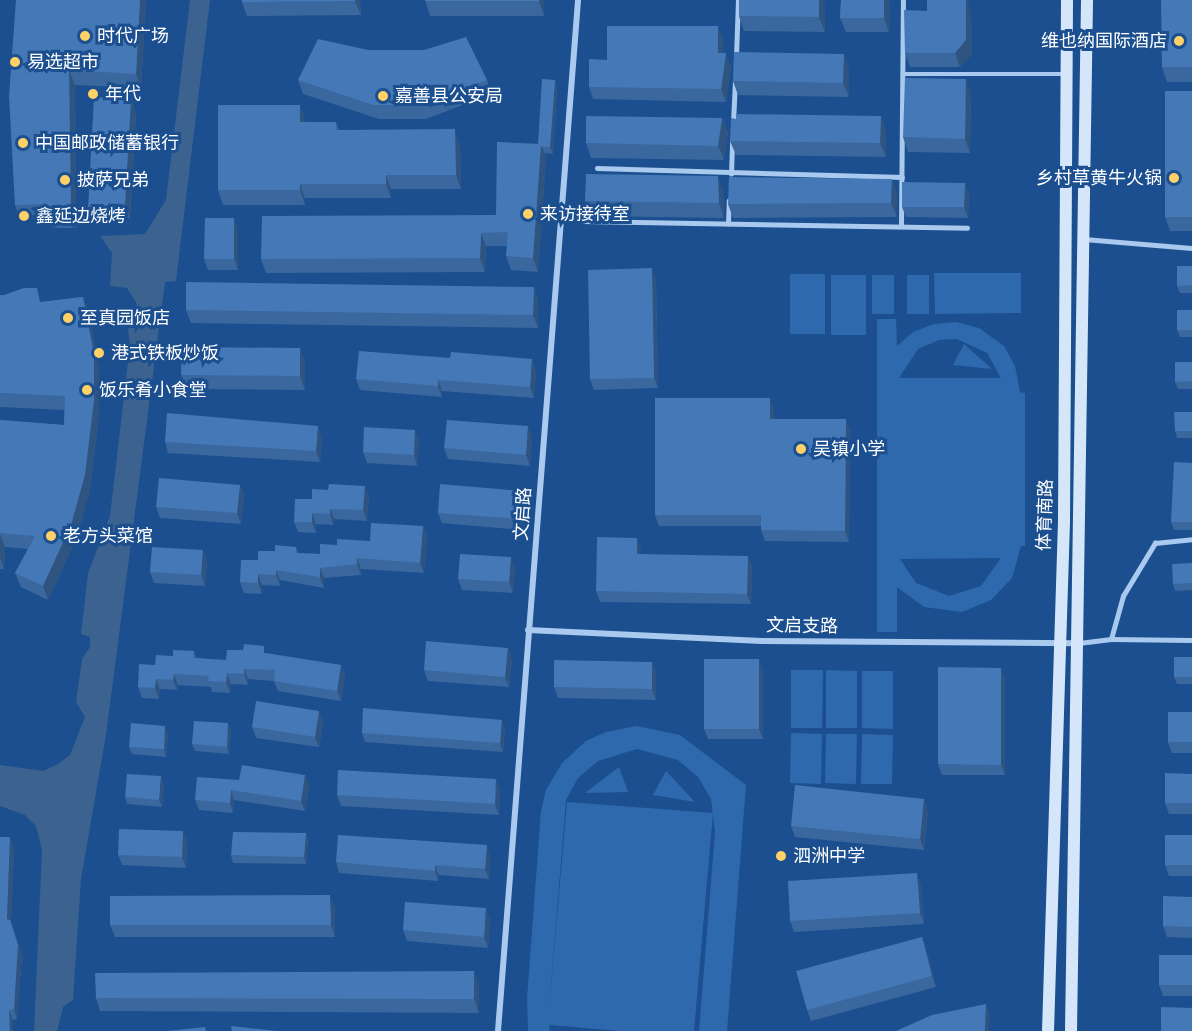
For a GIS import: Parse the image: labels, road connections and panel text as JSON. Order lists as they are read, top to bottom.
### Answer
{
  "streets": {
    "main road": ["体育南路"],
    "street": ["文启路", "文启支路"]
  },
  "crossings": [
    ["文启路", "文启支路"],
    ["体育南路", "文启支路"]
  ],
  "places": [
    "时代广场",
    "维也纳国际酒店",
    "易选超市",
    "年代",
    "嘉善县公安局",
    "中国邮政储蓄银行",
    "乡村草黄牛火锅",
    "披萨兄弟",
    "来访接待室",
    "鑫延边烧烤",
    "至真园饭店",
    "港式铁板炒饭",
    "饭乐肴小食堂",
    "吴镇小学",
    "老方头菜馆",
    "泗洲中学"
  ]
}
